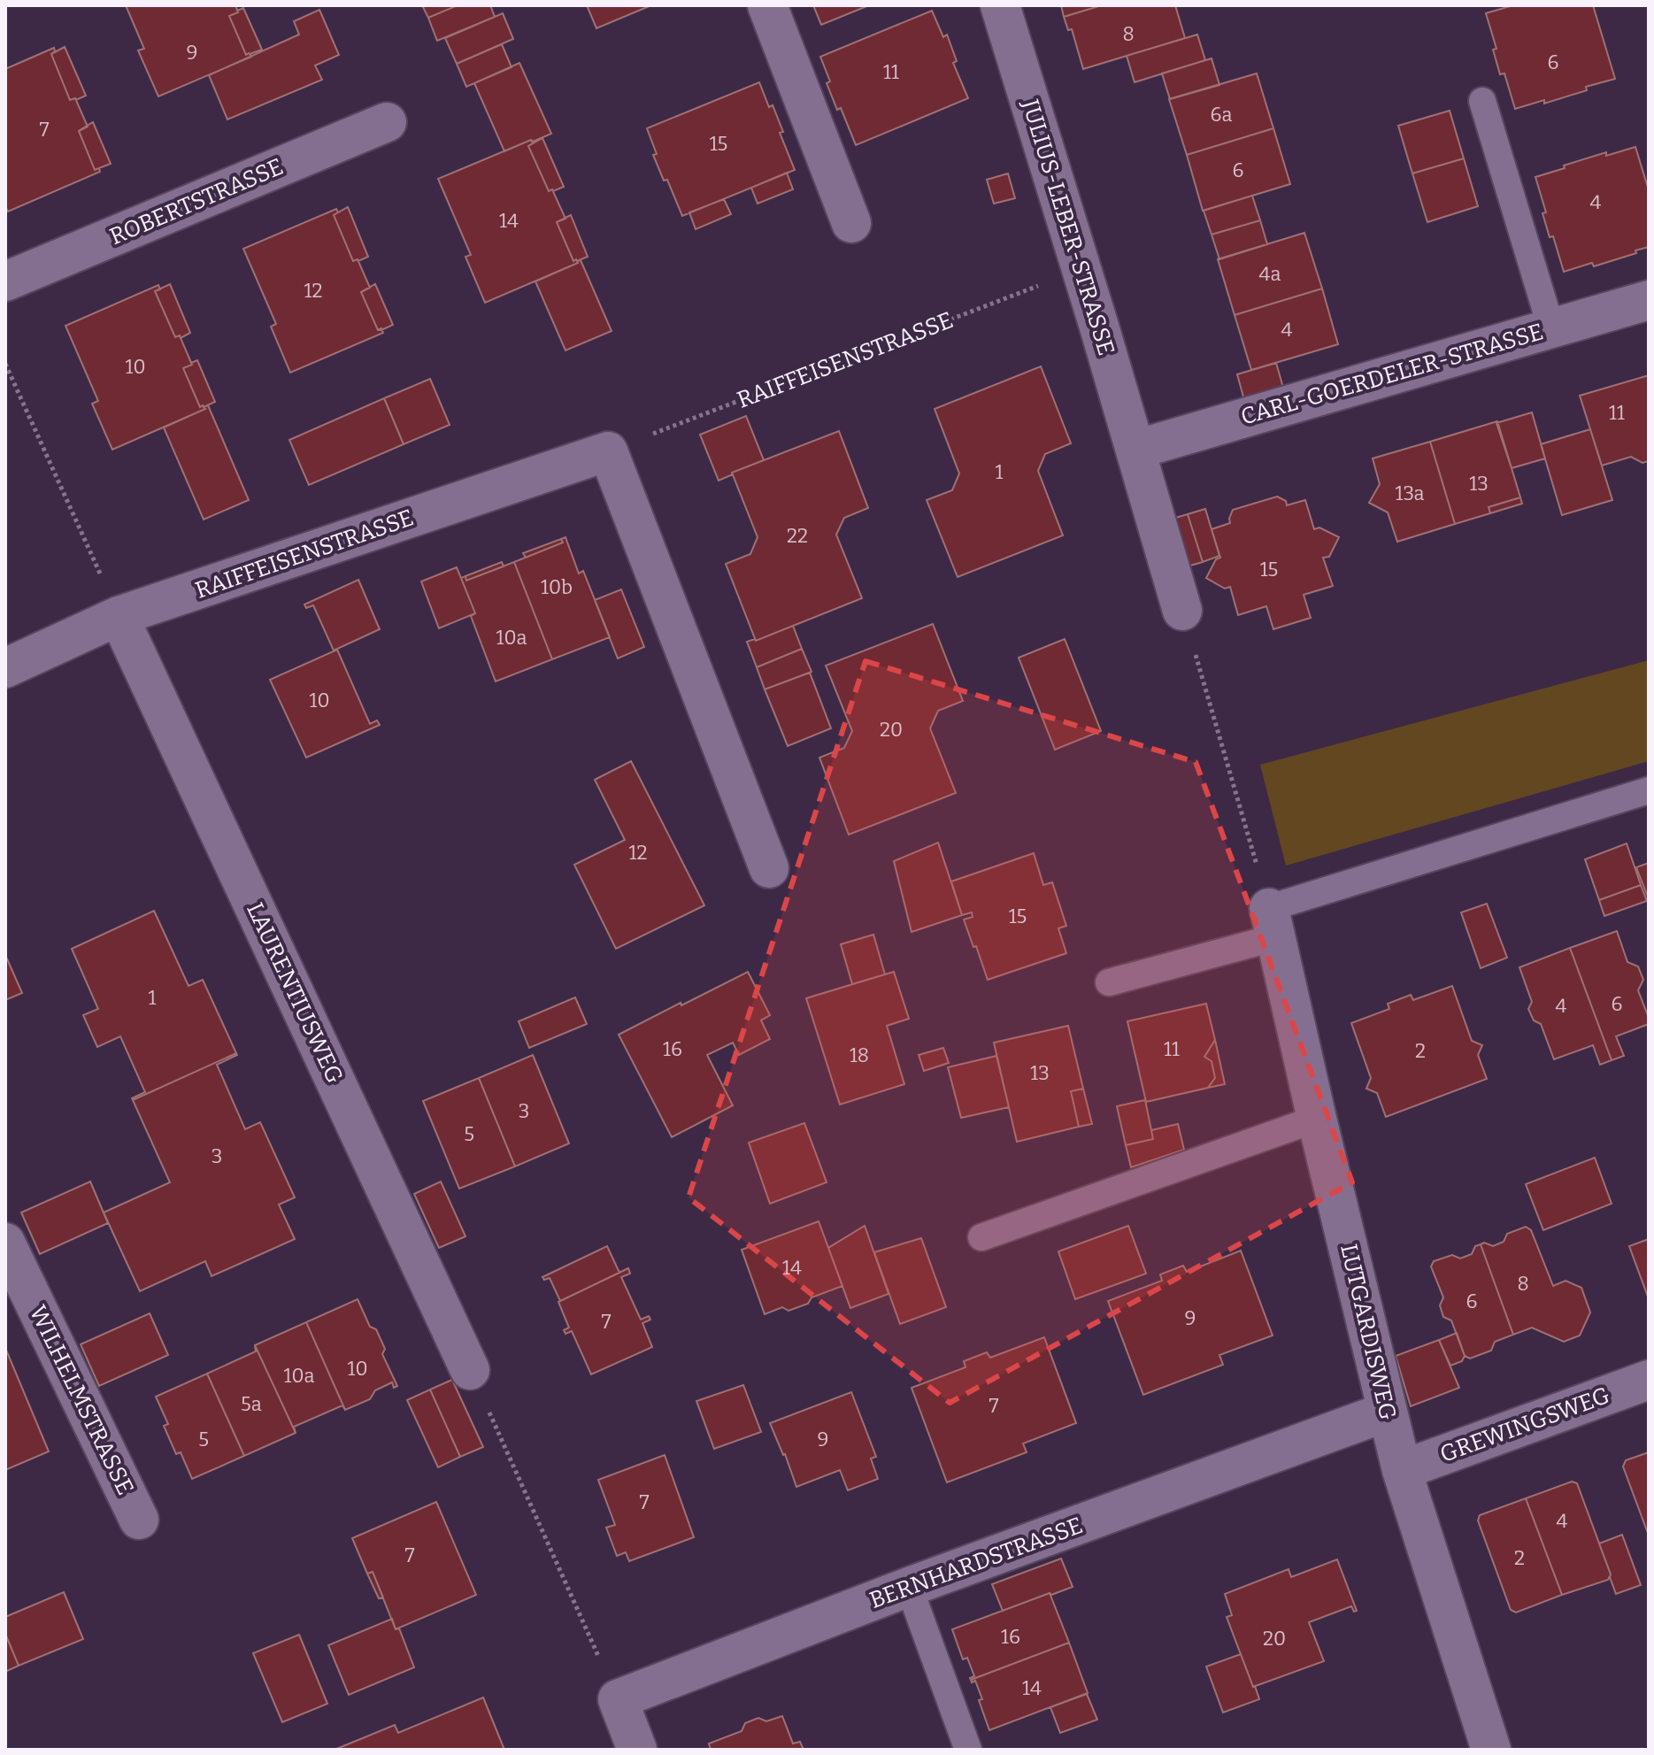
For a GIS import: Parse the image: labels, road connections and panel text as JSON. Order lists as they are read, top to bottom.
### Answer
{
  "streets": {
    "street": [
      "ROBERTSTRASSE",
      "JULIUS-LEBER-STRASSE",
      "RAIFFEISENSTRASSE",
      "CARL-GOERDELER-STRASSE",
      "LAURENTIUSWEG",
      "LUTGARDISWEG",
      "WILHELMSTRASSE",
      "GREWINGSWEG",
      "BERNHARDSTRASSE"
    ]
  },
  "crossings": [
    ["JULIUS-LEBER-STRASSE", "RAIFFEISENSTRASSE"],
    ["JULIUS-LEBER-STRASSE", "CARL-GOERDELER-STRASSE"],
    ["RAIFFEISENSTRASSE", "LAURENTIUSWEG"],
    ["LUTGARDISWEG", "GREWINGSWEG"],
    ["LUTGARDISWEG", "BERNHARDSTRASSE"]
  ],
  "house_numbers": [
    "8",
    "9",
    "6",
    "11",
    "6a",
    "7",
    "15",
    "6",
    "4",
    "14",
    "4a",
    "12",
    "4",
    "10",
    "11",
    "1",
    "13",
    "13a",
    "22",
    "15",
    "10b",
    "10a",
    "10",
    "20",
    "12",
    "15",
    "1",
    "6",
    "4",
    "16",
    "11",
    "2",
    "18",
    "13",
    "3",
    "5",
    "3",
    "14",
    "8",
    "6",
    "9",
    "7",
    "10",
    "10a",
    "5a",
    "7",
    "5",
    "9",
    "7",
    "4",
    "7",
    "2",
    "16",
    "20",
    "14"
  ]
}
